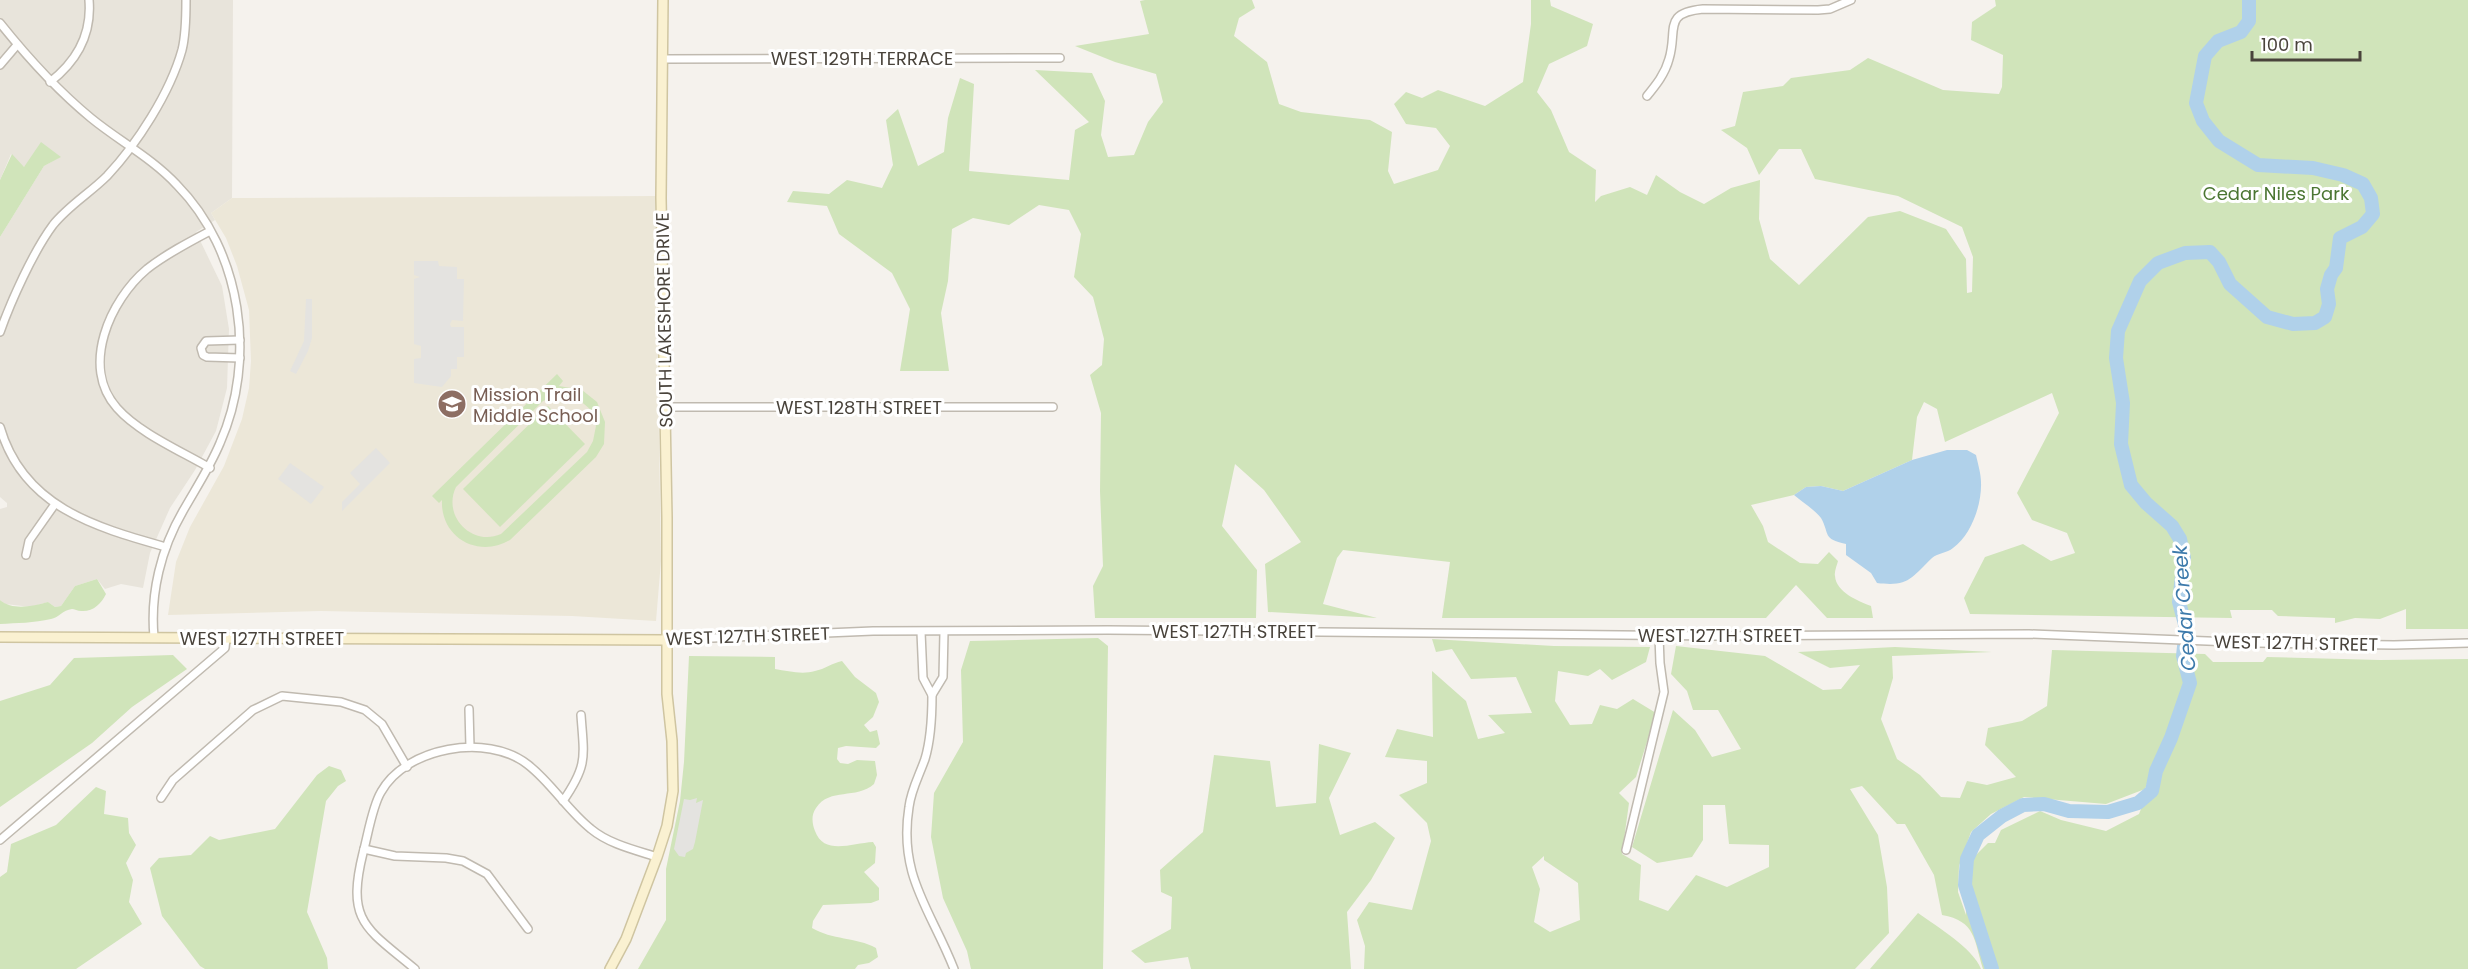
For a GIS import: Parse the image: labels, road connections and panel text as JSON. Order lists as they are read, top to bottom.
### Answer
{
  "streets": {
    "street": [
      "WEST 129TH TERRACE",
      "SOUTH LAKESHORE DRIVE",
      "WEST 128TH STREET",
      "WEST 127TH STREET"
    ]
  },
  "crossings": [
    ["WEST 129TH TERRACE", "SOUTH LAKESHORE DRIVE"],
    ["SOUTH LAKESHORE DRIVE", "WEST 128TH STREET"],
    ["SOUTH LAKESHORE DRIVE", "WEST 127TH STREET"]
  ],
  "water": ["Cedar Creek"],
  "parks": ["Cedar Niles Park"],
  "places": {
    "school or university": ["Mission Trail Middle School"]
  },
  "scale_bar": "100 m"
}
